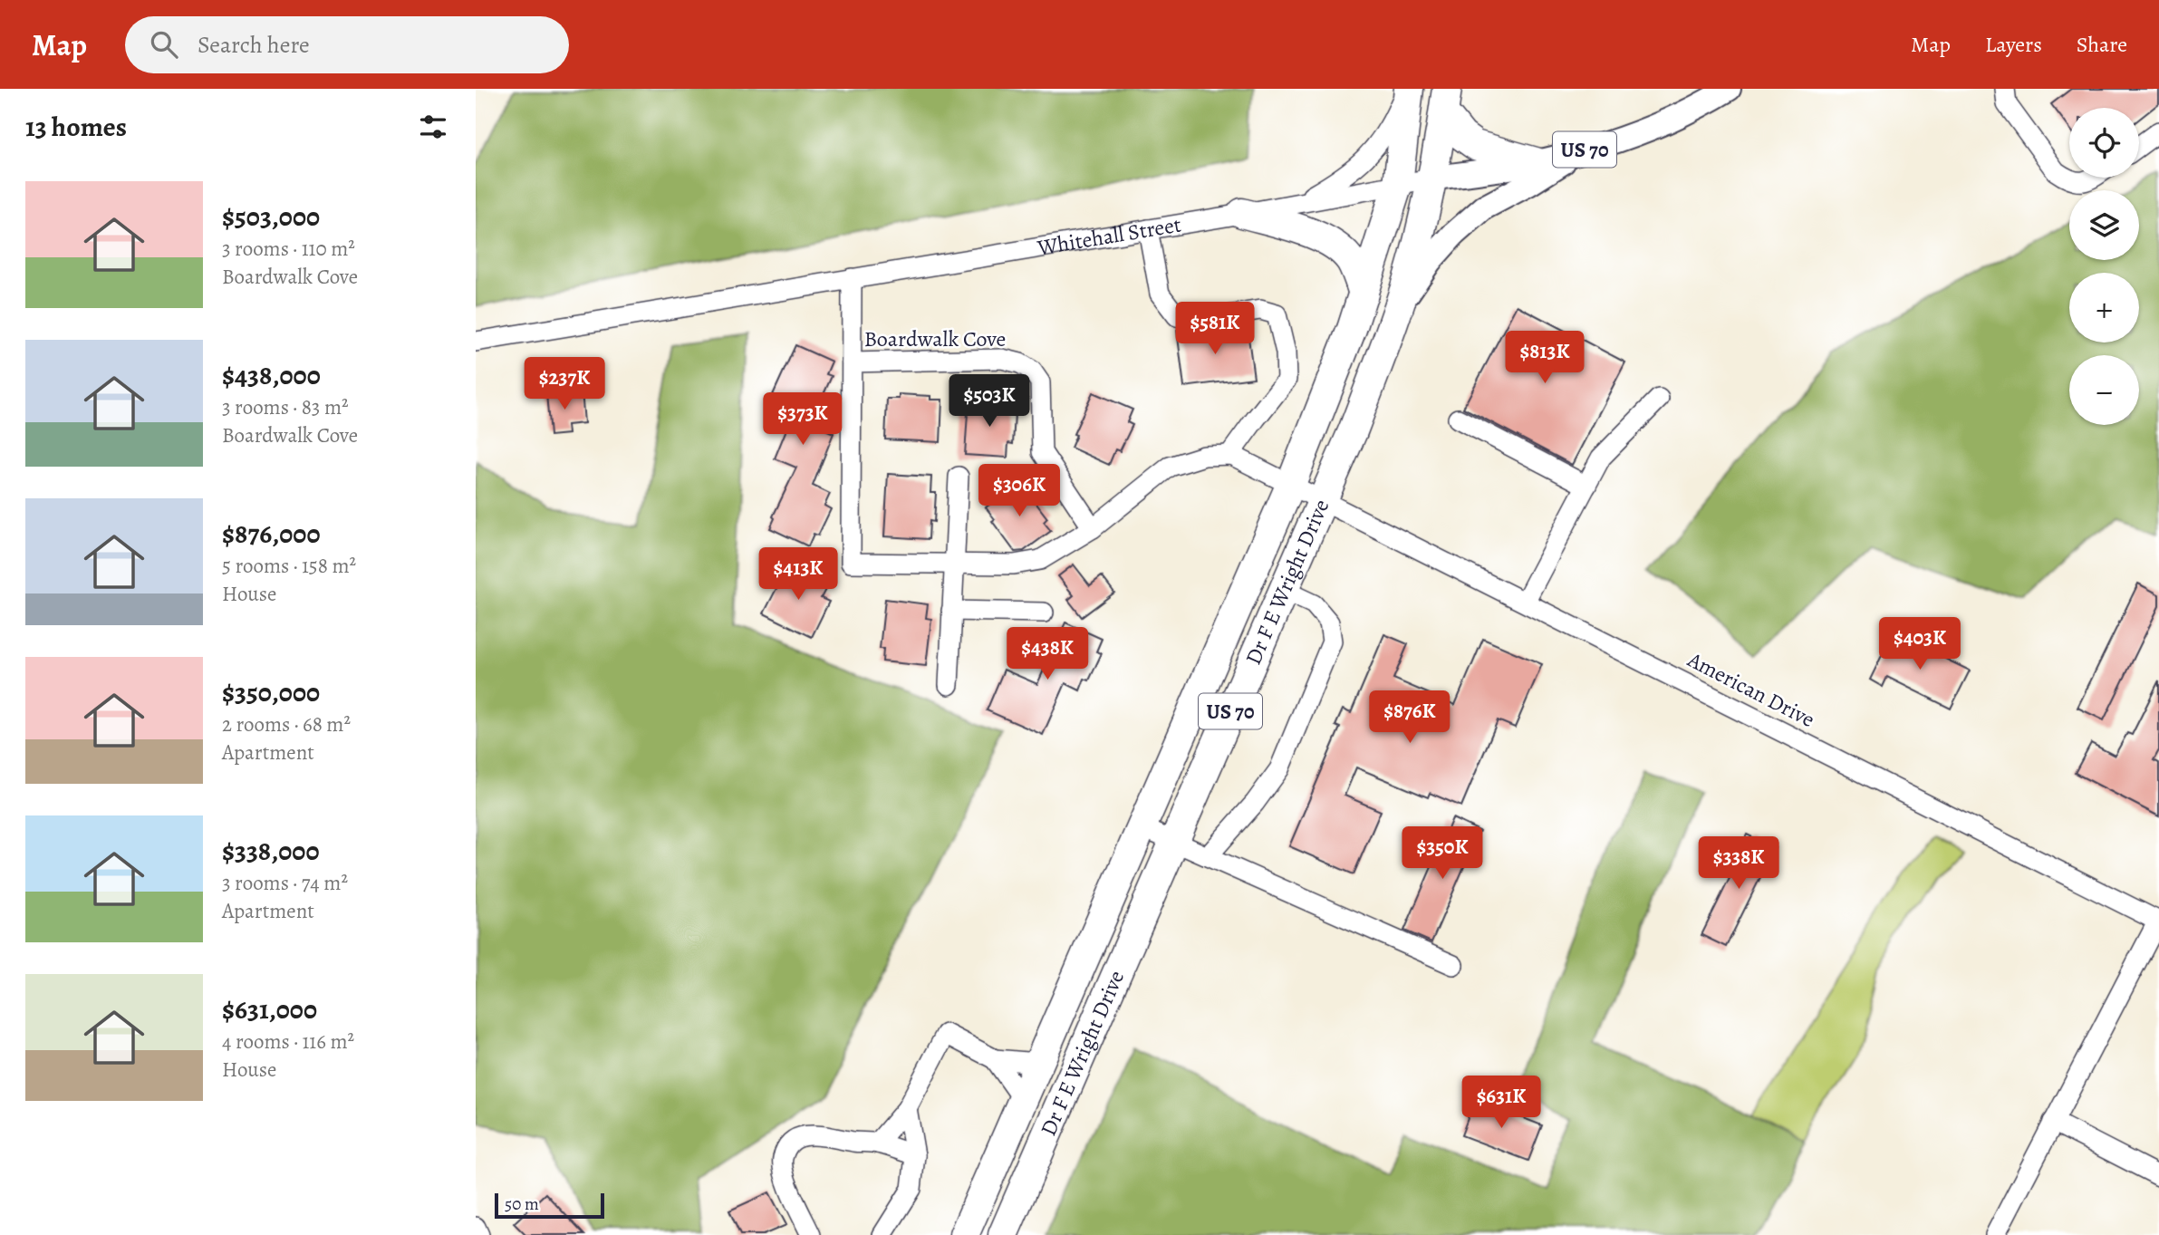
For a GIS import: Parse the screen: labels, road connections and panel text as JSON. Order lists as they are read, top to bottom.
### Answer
{
  "streets": {
    "highway": ["US 70", "Dr F E Wright Drive"],
    "main road": ["Whitehall Street"],
    "street": ["Boardwalk Cove", "American Drive"]
  },
  "crossings": [
    ["US 70", "Whitehall Street"],
    ["Whitehall Street", "Boardwalk Cove"],
    ["Whitehall Street", "Dr F E Wright Drive"],
    ["Dr F E Wright Drive", "American Drive"]
  ],
  "scale_bar": "50 m",
  "page": {
    "header": "Map",
    "search": "Search here",
    "nav": ["Map", "Layers", "Share"],
    "heading": "13 homes",
    "map_buttons": ["+", "−"],
    "list": [
      {
        "name": "$503,000",
        "note": "3 rooms · 110 m² · Boardwalk Cove"
      },
      {
        "name": "$438,000",
        "note": "3 rooms · 83 m² · Boardwalk Cove"
      },
      {
        "name": "$876,000",
        "note": "5 rooms · 158 m² · House"
      },
      {
        "name": "$350,000",
        "note": "2 rooms · 68 m² · Apartment"
      },
      {
        "name": "$338,000",
        "note": "3 rooms · 74 m² · Apartment"
      },
      {
        "name": "$631,000",
        "note": "4 rooms · 116 m² · House"
      }
    ],
    "price": [
      "$581K",
      "$813K",
      "$237K",
      "$503K",
      "$373K",
      "$306K",
      "$413K",
      "$403K",
      "$438K",
      "$876K",
      "$350K",
      "$338K",
      "$631K"
    ],
    "scale": "50 m"
  }
}
